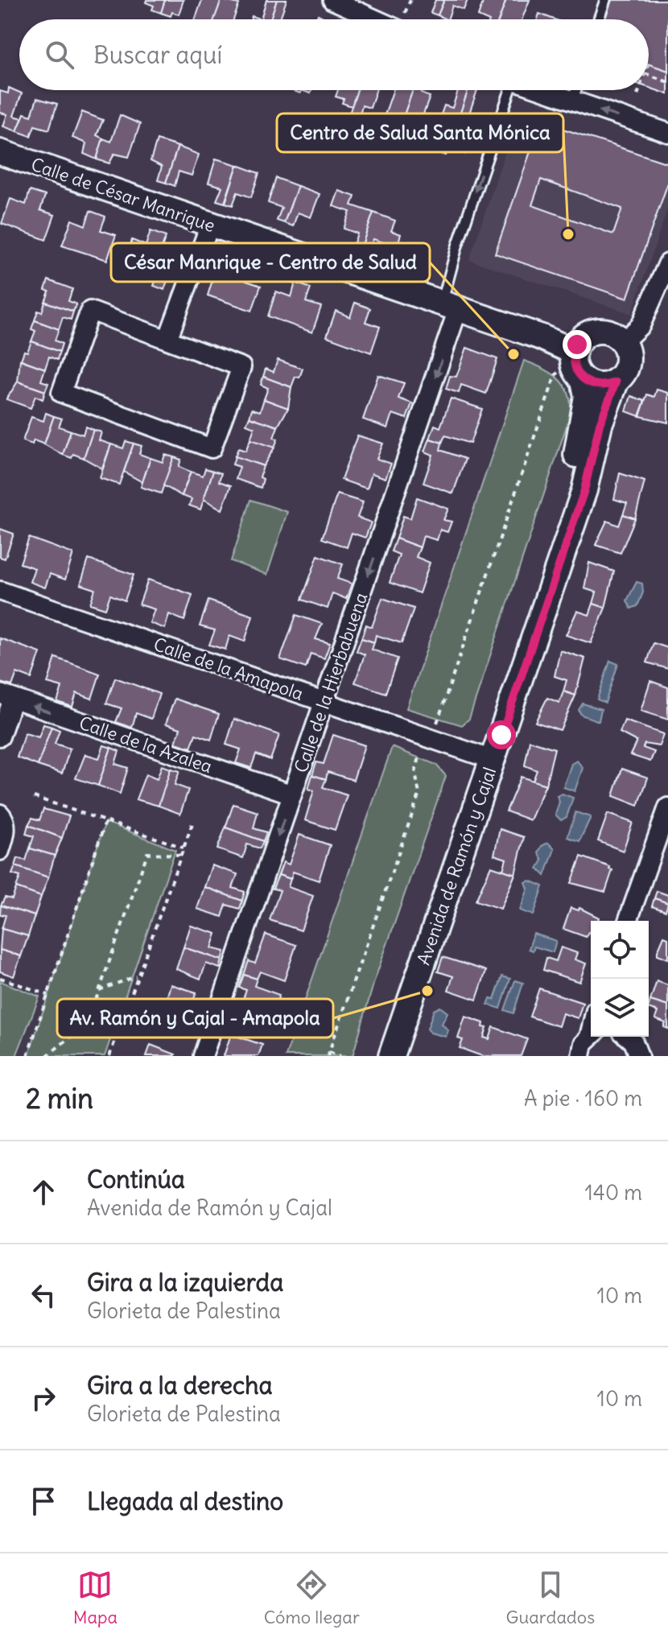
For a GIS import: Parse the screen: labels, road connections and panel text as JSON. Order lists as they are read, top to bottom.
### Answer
{
  "streets": {
    "street": [
      "Calle de César Manrique",
      "Calle de la Amapola",
      "Calle de la Hierbabuena",
      "Calle de la Azalea",
      "Avenida de Ramón y Cajal"
    ]
  },
  "crossings": [
    ["Calle de César Manrique", "Calle de la Hierbabuena"],
    ["Calle de César Manrique", "Avenida de Ramón y Cajal"],
    ["Calle de la Amapola", "Calle de la Hierbabuena"],
    ["Calle de la Amapola", "Avenida de Ramón y Cajal"],
    ["Calle de la Hierbabuena", "Calle de la Azalea"]
  ],
  "one_way": ["Calle de la Hierbabuena", "Calle de la Azalea"],
  "places": ["Centro de Salud Santa Mónica", "César Manrique - Centro de Salud", "Av. Ramón y Cajal - Amapola"],
  "page": {
    "search": "Buscar aquí",
    "heading": ["2 min", "A pie · 160 m"],
    "list": [
      ["Continúa", "Avenida de Ramón y Cajal", "140 m"],
      ["Gira a la izquierda", "Glorieta de Palestina", "10 m"],
      ["Gira a la derecha", "Glorieta de Palestina", "10 m"],
      "Llegada al destino"
    ],
    "nav": ["Mapa", "Cómo llegar", "Guardados"]
  }
}
